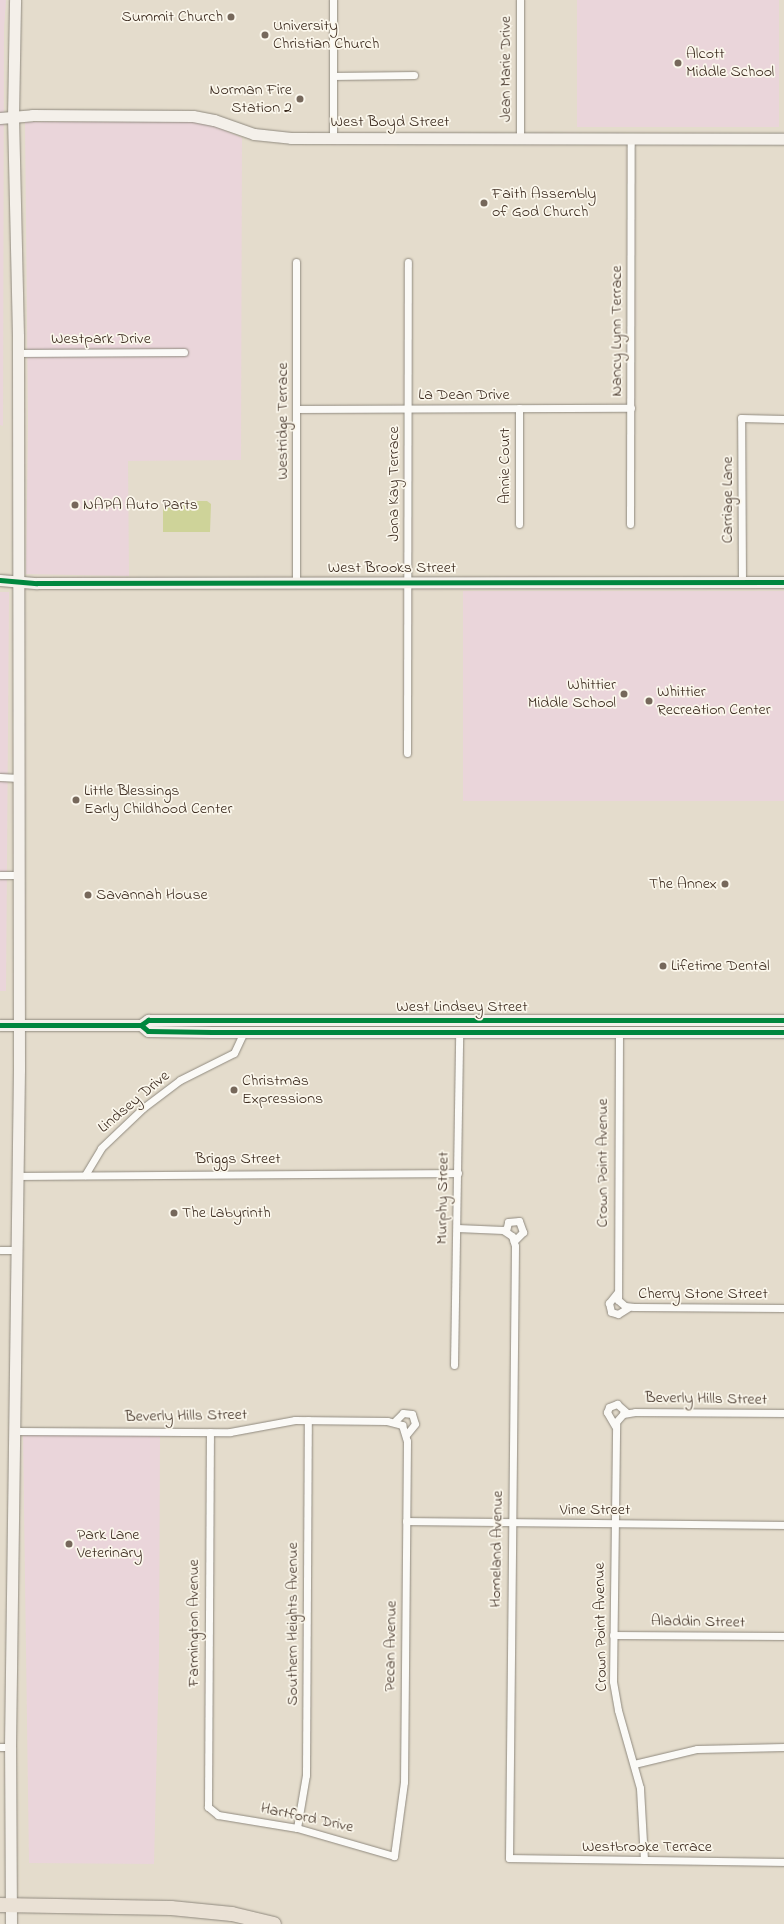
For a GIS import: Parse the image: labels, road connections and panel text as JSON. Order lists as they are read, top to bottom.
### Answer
{
  "streets": {
    "street": [
      "Jean Marie Drive",
      "West Boyd Street",
      "Nancy Lynn Terrace",
      "Westpark Drive",
      "La Dean Drive",
      "Westridge Terrace",
      "Annie Court",
      "Jona Kay Terrace",
      "Carriage Lane",
      "West Brooks Street",
      "West Lindsey Street",
      "Lindsey Drive",
      "Briggs Street",
      "Crown Point Avenue",
      "Murphy Street",
      "Cherry Stone Street",
      "Beverly Hills Street",
      "Vine Street",
      "Homeland Avenue",
      "Aladdin Street",
      "Farmington Avenue",
      "Southern Heights Avenue",
      "Pecan Avenue",
      "Hartford Drive",
      "Westbrooke Terrace"
    ]
  },
  "crossings": [
    ["Jean Marie Drive", "West Boyd Street"],
    ["West Boyd Street", "Nancy Lynn Terrace"],
    ["Nancy Lynn Terrace", "La Dean Drive"],
    ["La Dean Drive", "Westridge Terrace"],
    ["La Dean Drive", "Annie Court"],
    ["La Dean Drive", "Jona Kay Terrace"],
    ["Westridge Terrace", "West Brooks Street"],
    ["Jona Kay Terrace", "West Brooks Street"],
    ["Carriage Lane", "West Brooks Street"],
    ["West Lindsey Street", "Lindsey Drive"],
    ["West Lindsey Street", "Crown Point Avenue"],
    ["West Lindsey Street", "Murphy Street"],
    ["Lindsey Drive", "Briggs Street"],
    ["Briggs Street", "Murphy Street"],
    ["Crown Point Avenue", "Cherry Stone Street"],
    ["Crown Point Avenue", "Beverly Hills Street"],
    ["Crown Point Avenue", "Vine Street"],
    ["Crown Point Avenue", "Aladdin Street"],
    ["Crown Point Avenue", "Westbrooke Terrace"],
    ["Beverly Hills Street", "Farmington Avenue"],
    ["Beverly Hills Street", "Southern Heights Avenue"],
    ["Beverly Hills Street", "Pecan Avenue"],
    ["Vine Street", "Homeland Avenue"],
    ["Vine Street", "Pecan Avenue"],
    ["Homeland Avenue", "Westbrooke Terrace"],
    ["Farmington Avenue", "Hartford Drive"],
    ["Southern Heights Avenue", "Hartford Drive"],
    ["Pecan Avenue", "Hartford Drive"]
  ],
  "places": [
    "Summit Church",
    "University Christian Church",
    "Alcott Middle School",
    "Norman Fire Station 2",
    "Faith Assembly of God Church",
    "NAPA Auto Parts",
    "Whittier Middle School",
    "Whittier Recreation Center",
    "Little Blessings Early Childhood Center",
    "The Annex",
    "Savannah House",
    "Lifetime Dental",
    "Christmas Expressions",
    "The Labyrinth",
    "Park Lane Veterinary"
  ]
}
